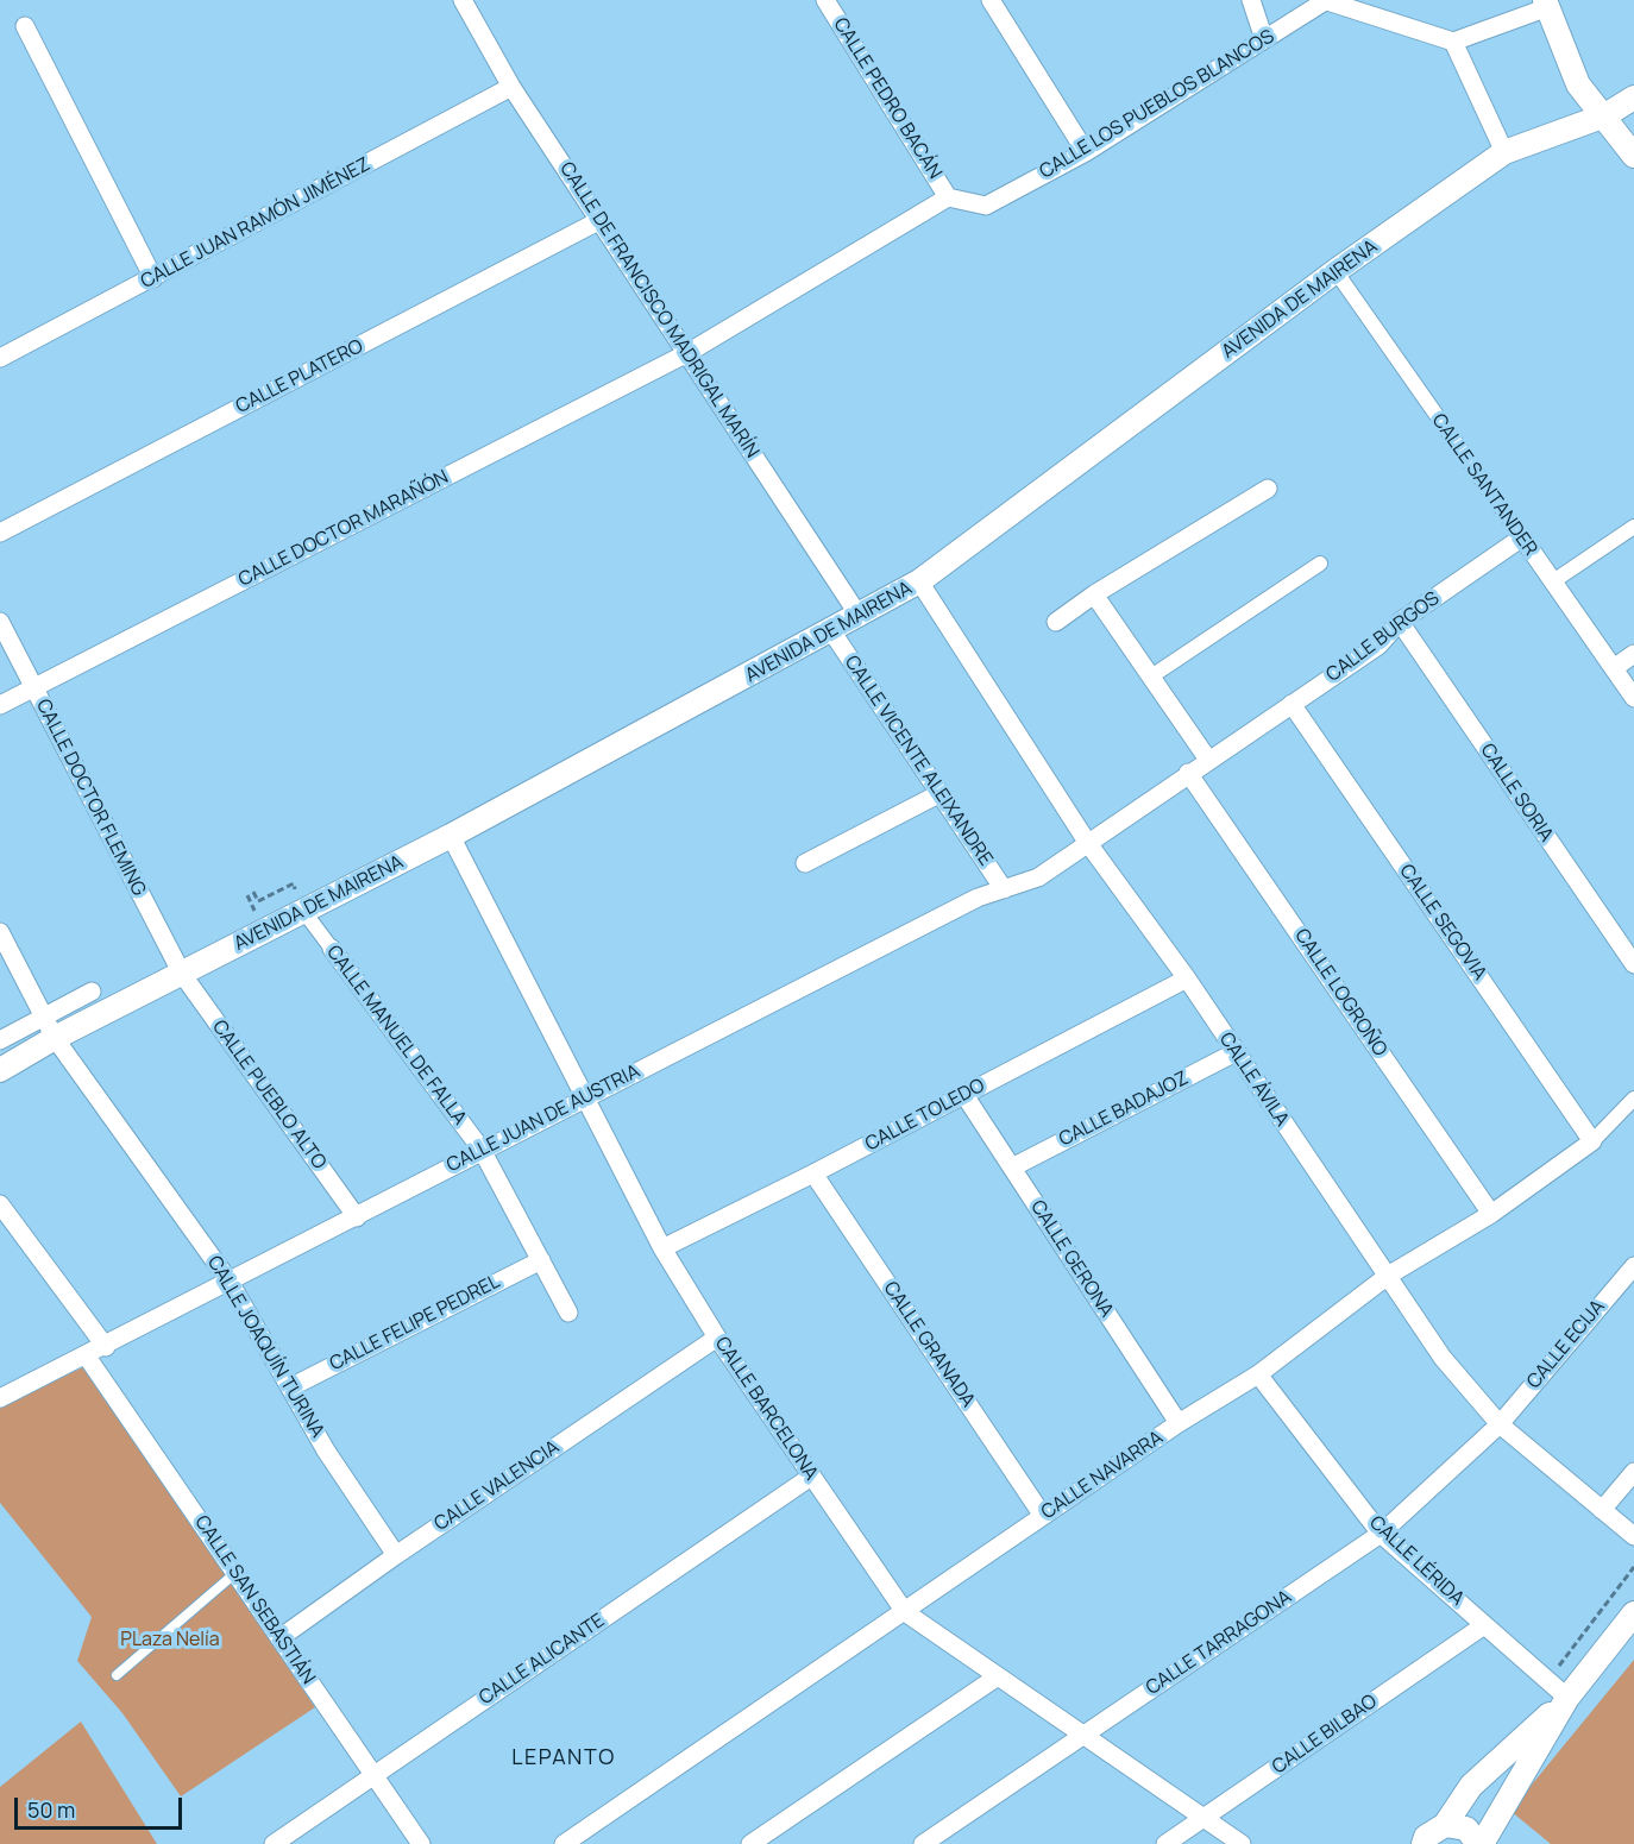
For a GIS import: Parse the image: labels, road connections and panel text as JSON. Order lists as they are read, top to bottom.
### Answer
{
  "streets": {
    "street": [
      "CALLE PEDRO BACÁN",
      "CALLE LOS PUEBLOS BLANCOS",
      "CALLE JUAN RAMÓN JIMÉNEZ",
      "AVENIDA DE MAIRENA",
      "CALLE DE FRANCISCO MADRIGAL MARÍN",
      "CALLE PLATERO",
      "CALLE SANTANDER",
      "CALLE DOCTOR MARAÑÓN",
      "CALLE BURGOS",
      "CALLE VICENTE ALEIXANDRE",
      "CALLE SORIA",
      "CALLE DOCTOR FLEMING",
      "CALLE SEGOVIA",
      "CALLE LOGROÑO",
      "CALLE MANUEL DE FALLA",
      "CALLE ÁVILA",
      "CALLE PUEBLO ALTO",
      "CALLE BADAJOZ",
      "CALLE TOLEDO",
      "CALLE JUAN DE AUSTRIA",
      "CALLE GERONA",
      "CALLE FELIPE PEDREL",
      "CALLE GRANADA",
      "CALLE ECIJA",
      "CALLE JOAQUÍN TURINA",
      "CALLE BARCELONA",
      "CALLE NAVARRA",
      "CALLE VALENCIA",
      "CALLE LÉRIDA",
      "CALLE SAN SEBASTIÁN",
      "CALLE TARRAGONA",
      "CALLE ALICANTE",
      "CALLE BILBAO"
    ]
  },
  "crossings": [
    ["CALLE PEDRO BACÁN", "CALLE LOS PUEBLOS BLANCOS"],
    ["CALLE JUAN RAMÓN JIMÉNEZ", "CALLE DE FRANCISCO MADRIGAL MARÍN"],
    ["AVENIDA DE MAIRENA", "CALLE DE FRANCISCO MADRIGAL MARÍN"],
    ["AVENIDA DE MAIRENA", "CALLE SANTANDER"],
    ["AVENIDA DE MAIRENA", "CALLE VICENTE ALEIXANDRE"],
    ["AVENIDA DE MAIRENA", "CALLE DOCTOR FLEMING"],
    ["AVENIDA DE MAIRENA", "CALLE MANUEL DE FALLA"],
    ["AVENIDA DE MAIRENA", "CALLE ÁVILA"],
    ["AVENIDA DE MAIRENA", "CALLE PUEBLO ALTO"],
    ["AVENIDA DE MAIRENA", "CALLE JOAQUÍN TURINA"],
    ["AVENIDA DE MAIRENA", "CALLE BARCELONA"],
    ["CALLE DE FRANCISCO MADRIGAL MARÍN", "CALLE PLATERO"],
    ["CALLE DE FRANCISCO MADRIGAL MARÍN", "CALLE DOCTOR MARAÑÓN"],
    ["CALLE SANTANDER", "CALLE BURGOS"],
    ["CALLE DOCTOR MARAÑÓN", "CALLE DOCTOR FLEMING"],
    ["CALLE BURGOS", "CALLE SORIA"],
    ["CALLE BURGOS", "CALLE SEGOVIA"],
    ["CALLE BURGOS", "CALLE LOGROÑO"],
    ["CALLE BURGOS", "CALLE ÁVILA"],
    ["CALLE BURGOS", "CALLE JUAN DE AUSTRIA"],
    ["CALLE VICENTE ALEIXANDRE", "CALLE JUAN DE AUSTRIA"],
    ["CALLE DOCTOR FLEMING", "CALLE PUEBLO ALTO"],
    ["CALLE SEGOVIA", "CALLE NAVARRA"],
    ["CALLE LOGROÑO", "CALLE NAVARRA"],
    ["CALLE MANUEL DE FALLA", "CALLE JUAN DE AUSTRIA"],
    ["CALLE MANUEL DE FALLA", "CALLE FELIPE PEDREL"],
    ["CALLE ÁVILA", "CALLE BADAJOZ"],
    ["CALLE ÁVILA", "CALLE TOLEDO"],
    ["CALLE ÁVILA", "CALLE JUAN DE AUSTRIA"],
    ["CALLE ÁVILA", "CALLE ECIJA"],
    ["CALLE ÁVILA", "CALLE NAVARRA"],
    ["CALLE ÁVILA", "CALLE TARRAGONA"],
    ["CALLE PUEBLO ALTO", "CALLE JUAN DE AUSTRIA"],
    ["CALLE BADAJOZ", "CALLE GERONA"],
    ["CALLE TOLEDO", "CALLE GERONA"],
    ["CALLE TOLEDO", "CALLE GRANADA"],
    ["CALLE TOLEDO", "CALLE BARCELONA"],
    ["CALLE JUAN DE AUSTRIA", "CALLE JOAQUÍN TURINA"],
    ["CALLE JUAN DE AUSTRIA", "CALLE BARCELONA"],
    ["CALLE JUAN DE AUSTRIA", "CALLE SAN SEBASTIÁN"],
    ["CALLE GERONA", "CALLE NAVARRA"],
    ["CALLE FELIPE PEDREL", "CALLE JOAQUÍN TURINA"],
    ["CALLE GRANADA", "CALLE NAVARRA"],
    ["CALLE ECIJA", "CALLE TARRAGONA"],
    ["CALLE JOAQUÍN TURINA", "CALLE VALENCIA"],
    ["CALLE BARCELONA", "CALLE NAVARRA"],
    ["CALLE BARCELONA", "CALLE VALENCIA"],
    ["CALLE BARCELONA", "CALLE TARRAGONA"],
    ["CALLE BARCELONA", "CALLE ALICANTE"],
    ["CALLE BARCELONA", "CALLE BILBAO"],
    ["CALLE NAVARRA", "CALLE LÉRIDA"],
    ["CALLE VALENCIA", "CALLE SAN SEBASTIÁN"],
    ["CALLE LÉRIDA", "CALLE TARRAGONA"],
    ["CALLE LÉRIDA", "CALLE BILBAO"],
    ["CALLE SAN SEBASTIÁN", "CALLE ALICANTE"]
  ],
  "districts": ["LEPANTO"],
  "parks": ["PLaza Nelía"],
  "scale_bar": "50 m"
}
